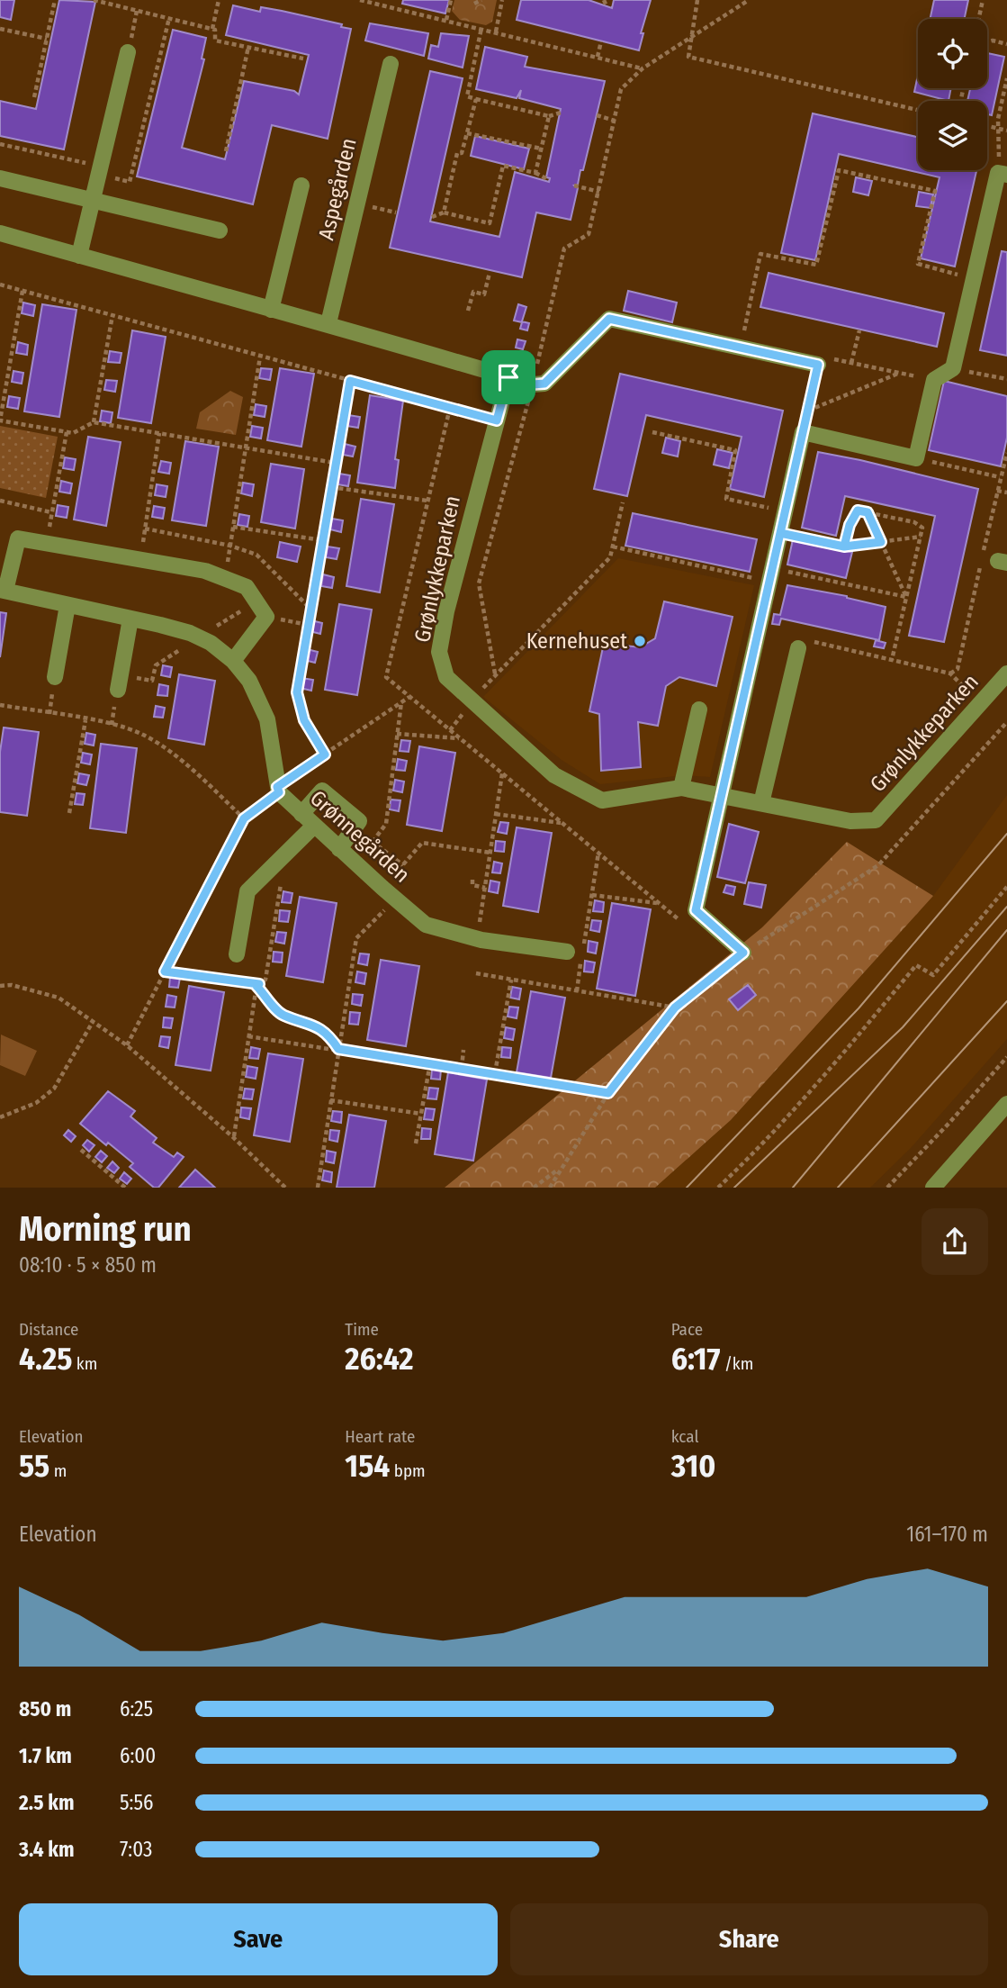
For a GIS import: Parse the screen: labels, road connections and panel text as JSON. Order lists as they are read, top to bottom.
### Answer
{
  "streets": {
    "street": ["Aspegården", "Grønlykkeparken", "Grønnegården"]
  },
  "places": ["Kernehuset"],
  "page": {
    "heading": ["Morning run", "08:10 · 5 × 850 m"],
    "stats": [
      ["Distance", "4.25 km"],
      ["Time", "26:42"],
      ["Pace", "6:17 /km"],
      ["Elevation", "55 m"],
      ["Heart rate", "154 bpm"],
      ["kcal", "310"]
    ],
    "chart": ["Elevation", "161–170 m"],
    "list": [
      {
        "name": "850 m",
        "note": "6:25"
      },
      {
        "name": "1.7 km",
        "note": "6:00"
      },
      {
        "name": "2.5 km",
        "note": "5:56"
      },
      {
        "name": "3.4 km",
        "note": "7:03"
      }
    ],
    "buttons": ["Save", "Share"]
  }
}
